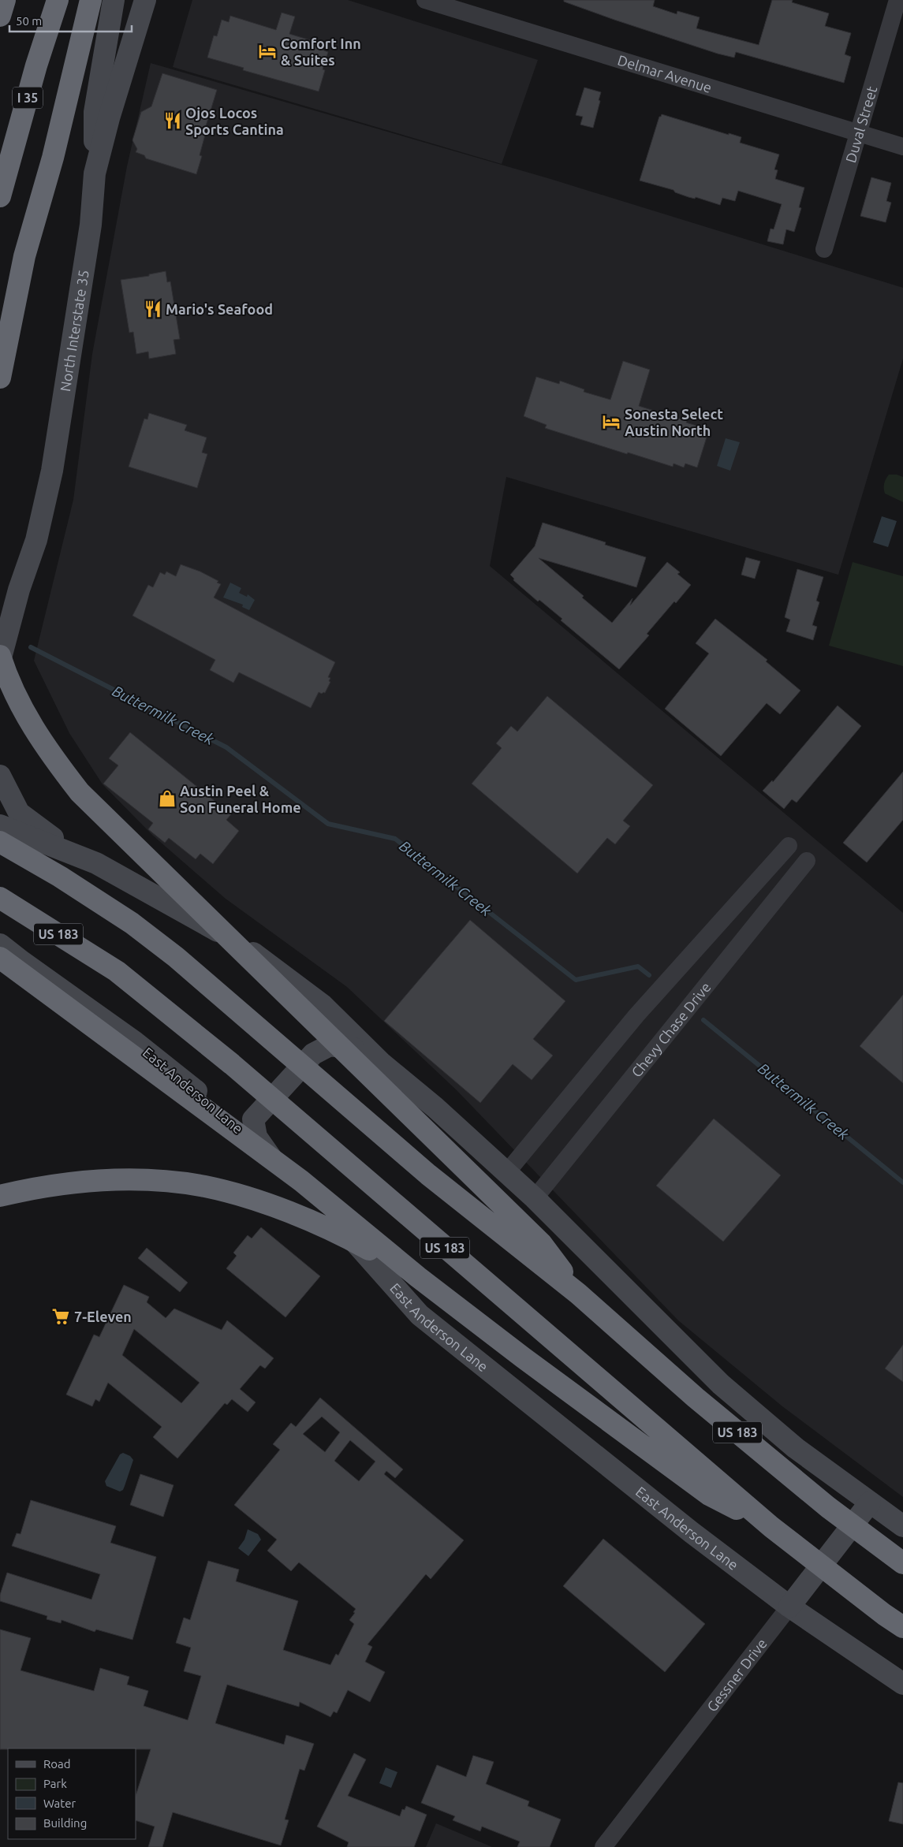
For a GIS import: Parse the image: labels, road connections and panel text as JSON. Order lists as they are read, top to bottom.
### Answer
{
  "streets": {
    "highway": ["I 35", "US 183"],
    "main road": ["North Interstate 35", "East Anderson Lane", "Gessner Drive"],
    "street": ["Delmar Avenue", "Duval Street", "Chevy Chase Drive"]
  },
  "crossings": [
    ["Delmar Avenue", "Duval Street"],
    ["East Anderson Lane", "Gessner Drive"]
  ],
  "water": ["Buttermilk Creek"],
  "places": {
    "hotel": ["Comfort Inn & Suites", "Sonesta Select Austin North"],
    "restaurant": ["Ojos Locos Sports Cantina", "Mario's Seafood"],
    "shop": ["Austin Peel & Son Funeral Home"],
    "supermarket": ["7-Eleven"]
  },
  "legend": [
    "Road",
    "Park",
    "Water",
    "Building"
  ],
  "scale_bar": "50 m"
}
